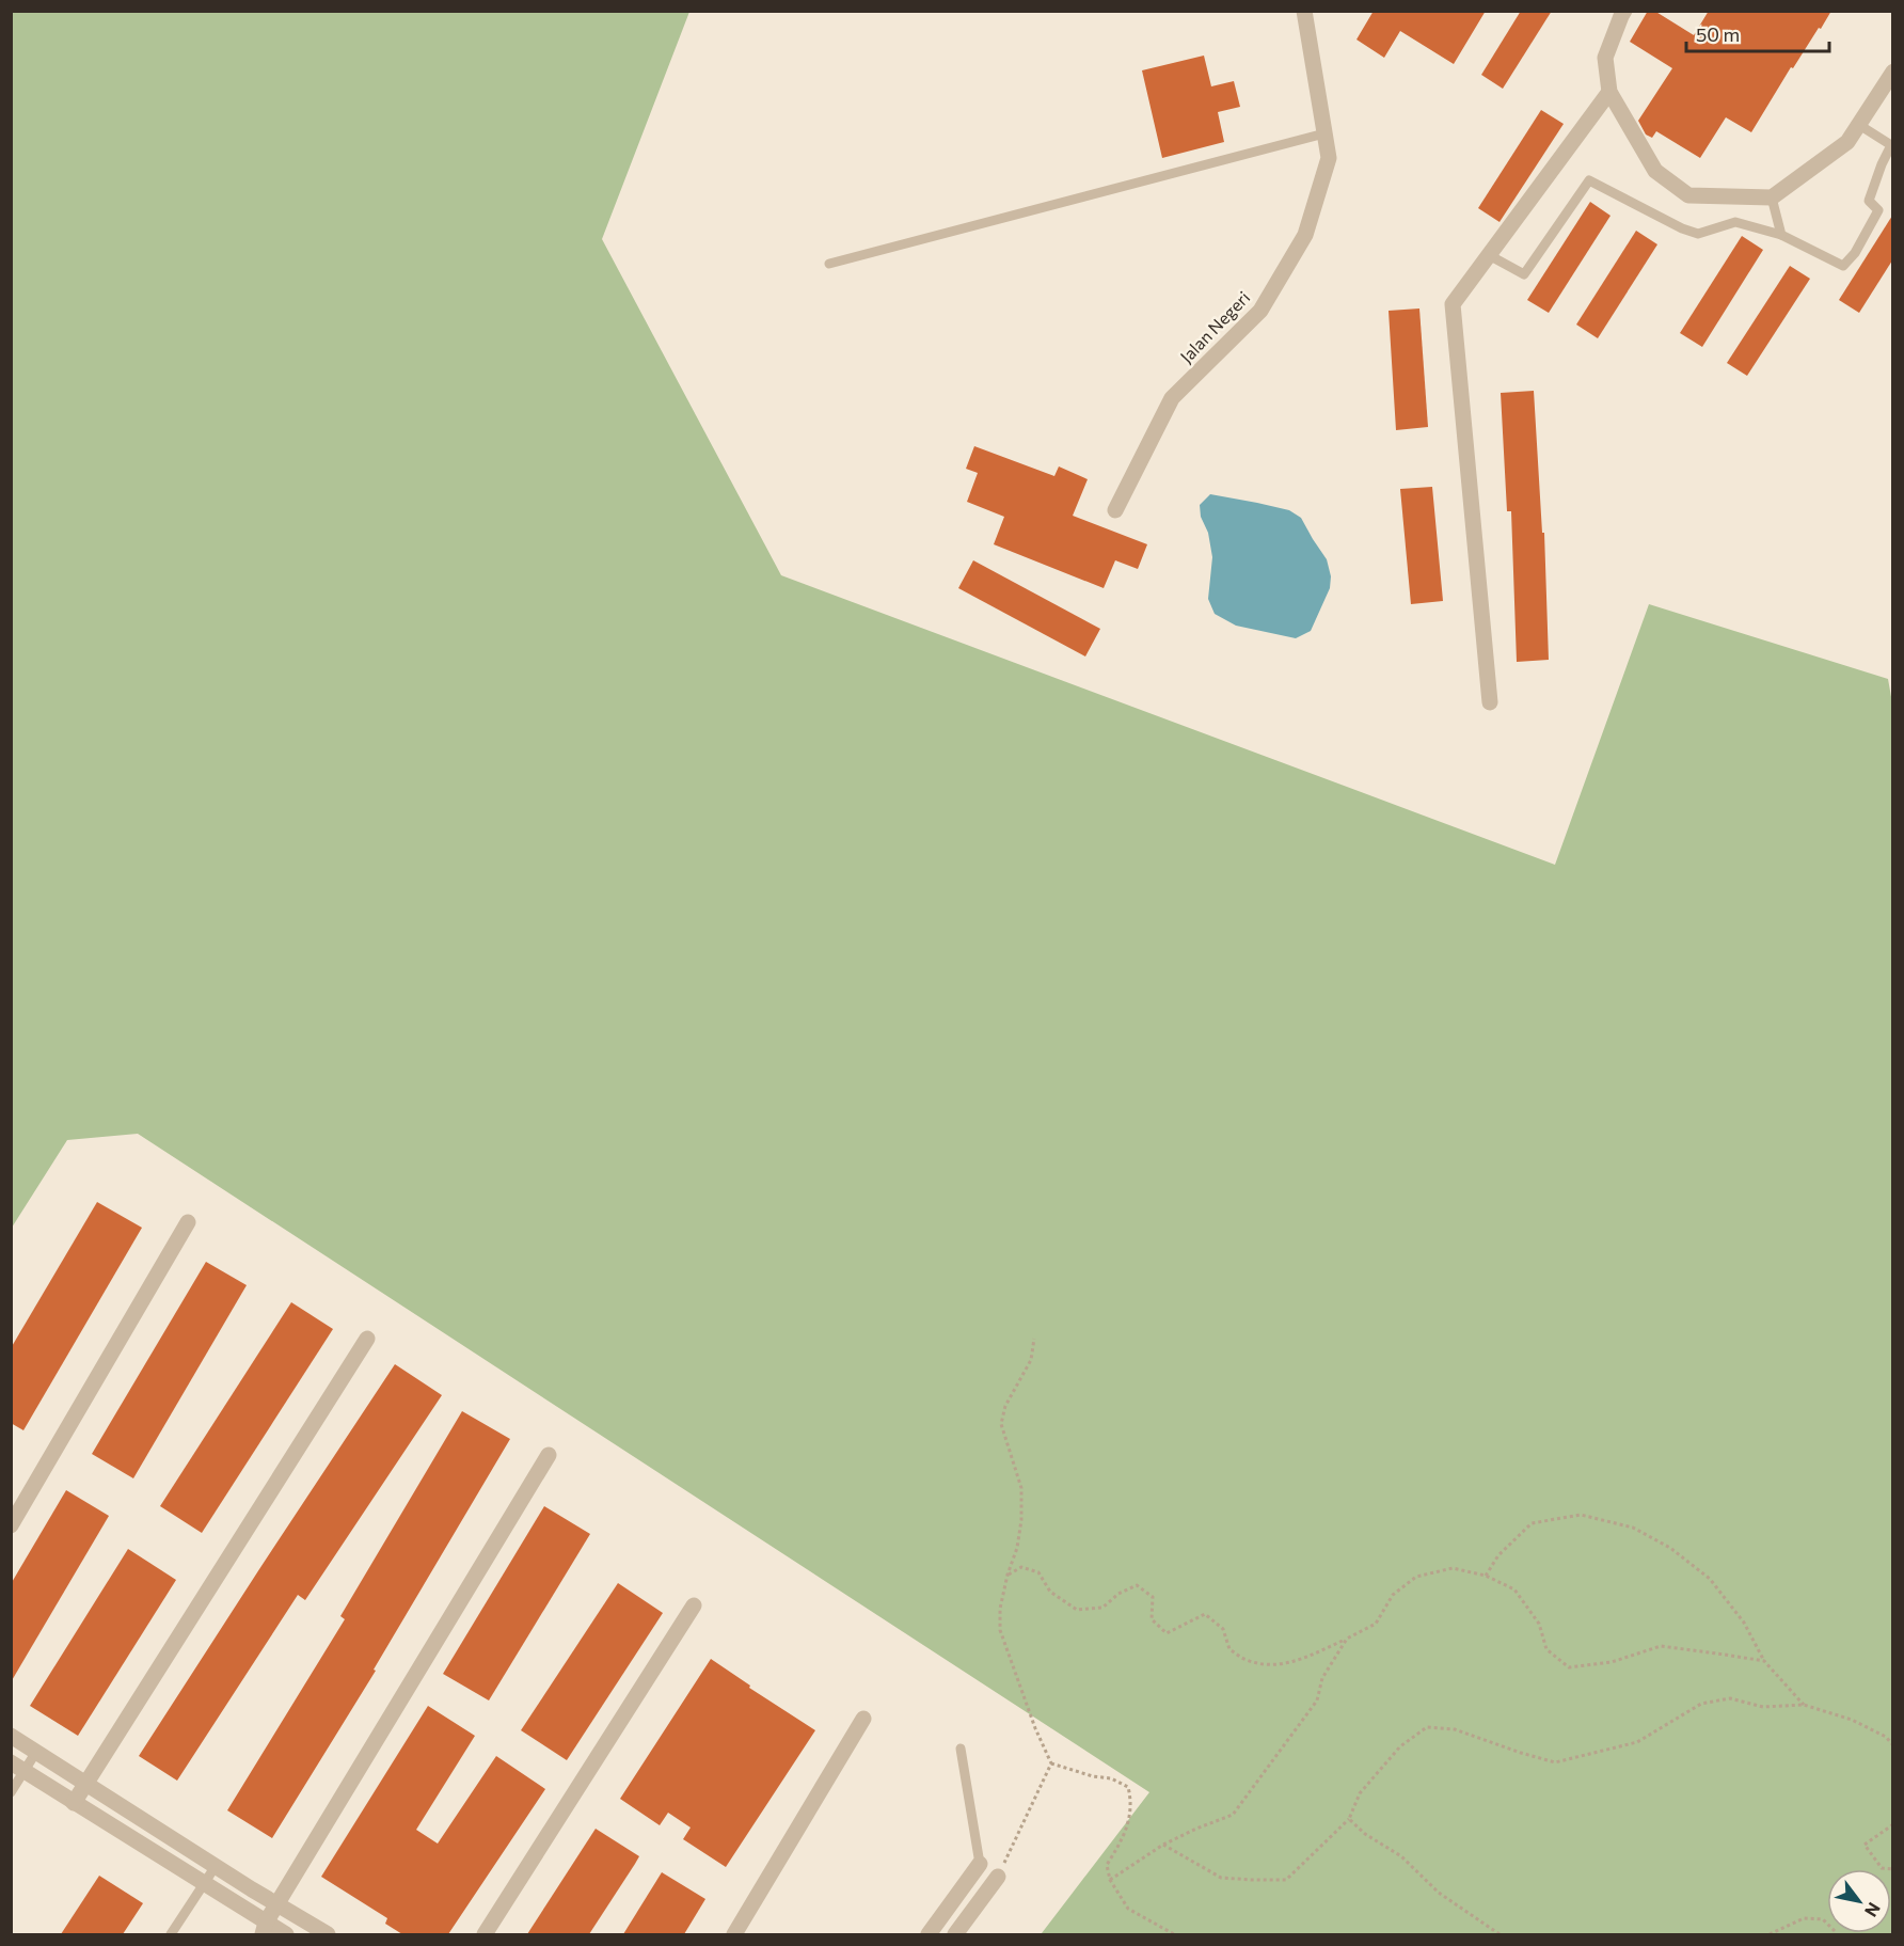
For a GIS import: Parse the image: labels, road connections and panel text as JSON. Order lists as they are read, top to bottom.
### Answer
{
  "streets": {
    "street": ["Jalan Negeri"]
  },
  "scale_bar": "50 m",
  "north": "bottom right"
}
